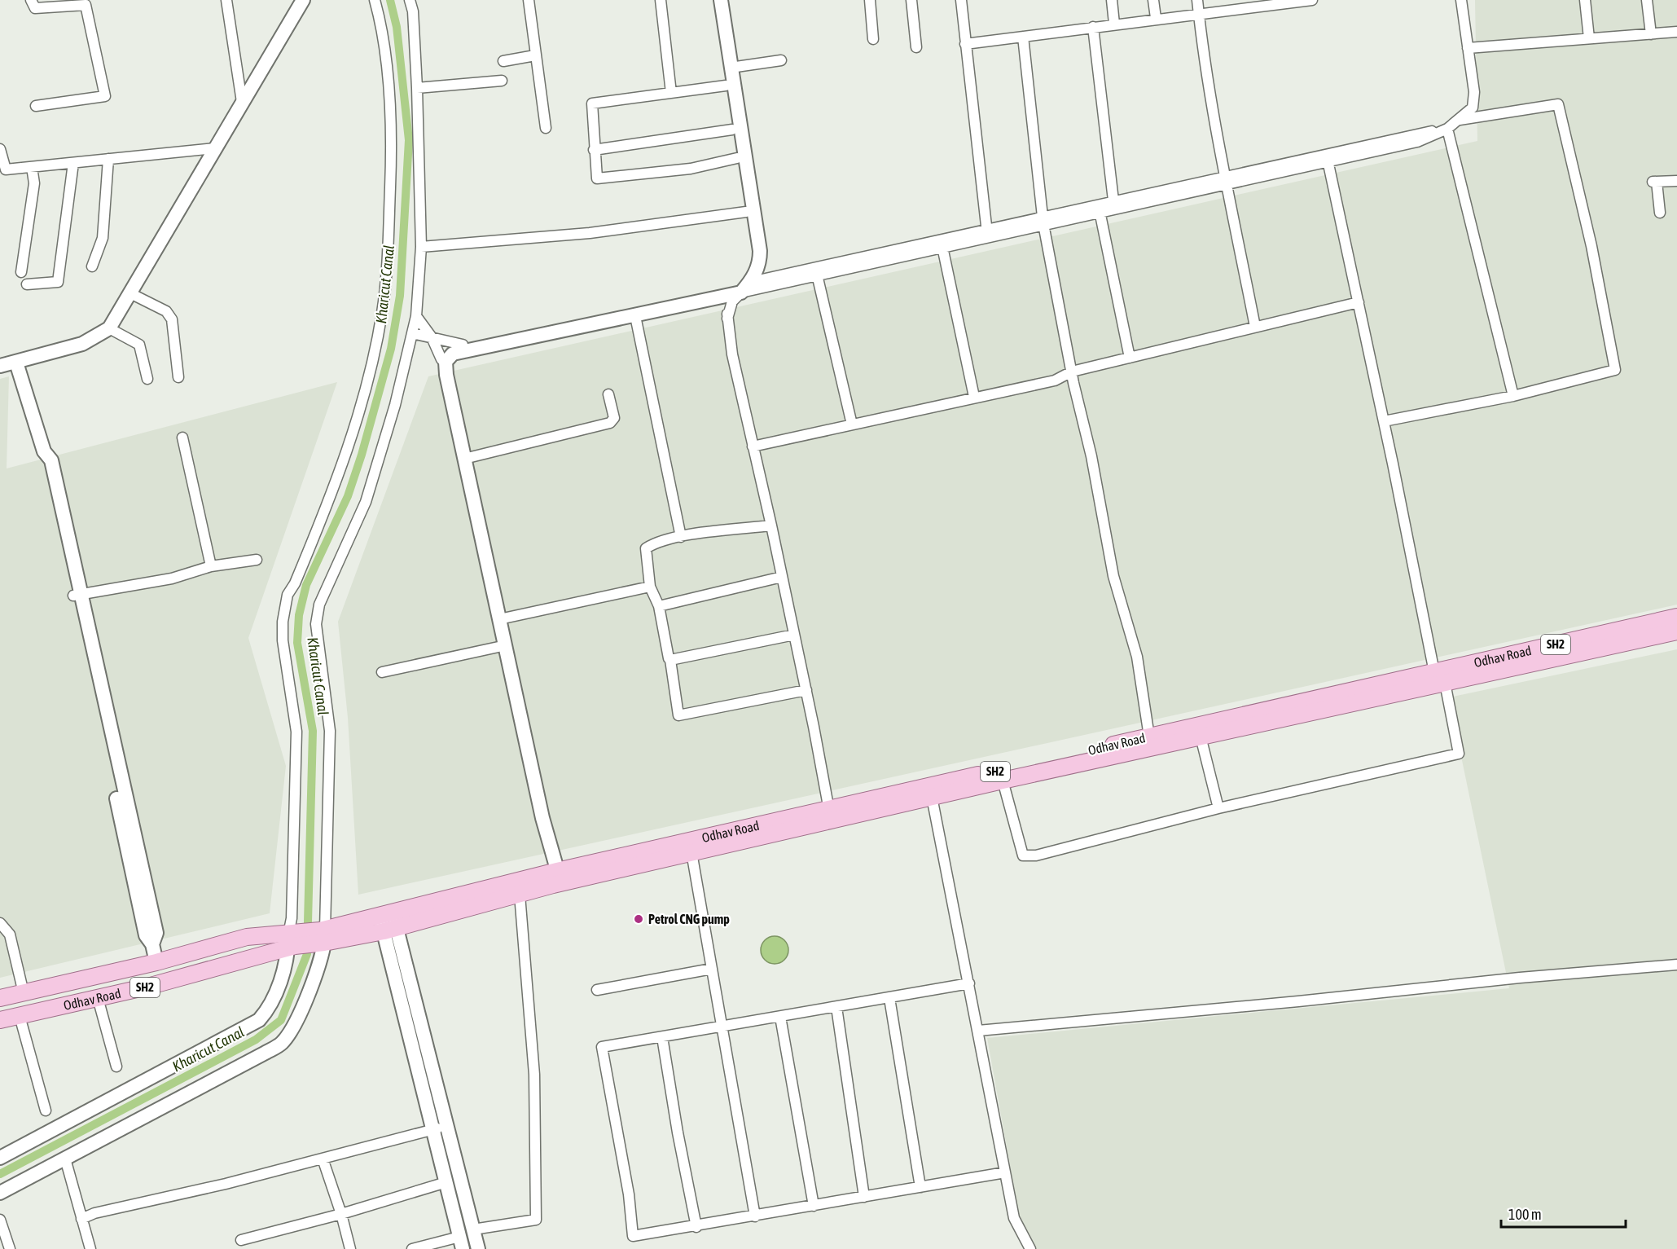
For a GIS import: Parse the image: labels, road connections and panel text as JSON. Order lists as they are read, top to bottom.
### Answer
{
  "streets": {
    "main road": ["SH2", "Odhav Road"]
  },
  "crossings": [
    ["SH2", "Odhav Road"]
  ],
  "water": ["Kharicut Canal"],
  "places": ["Petrol CNG pump"],
  "scale_bar": "100 m"
}
